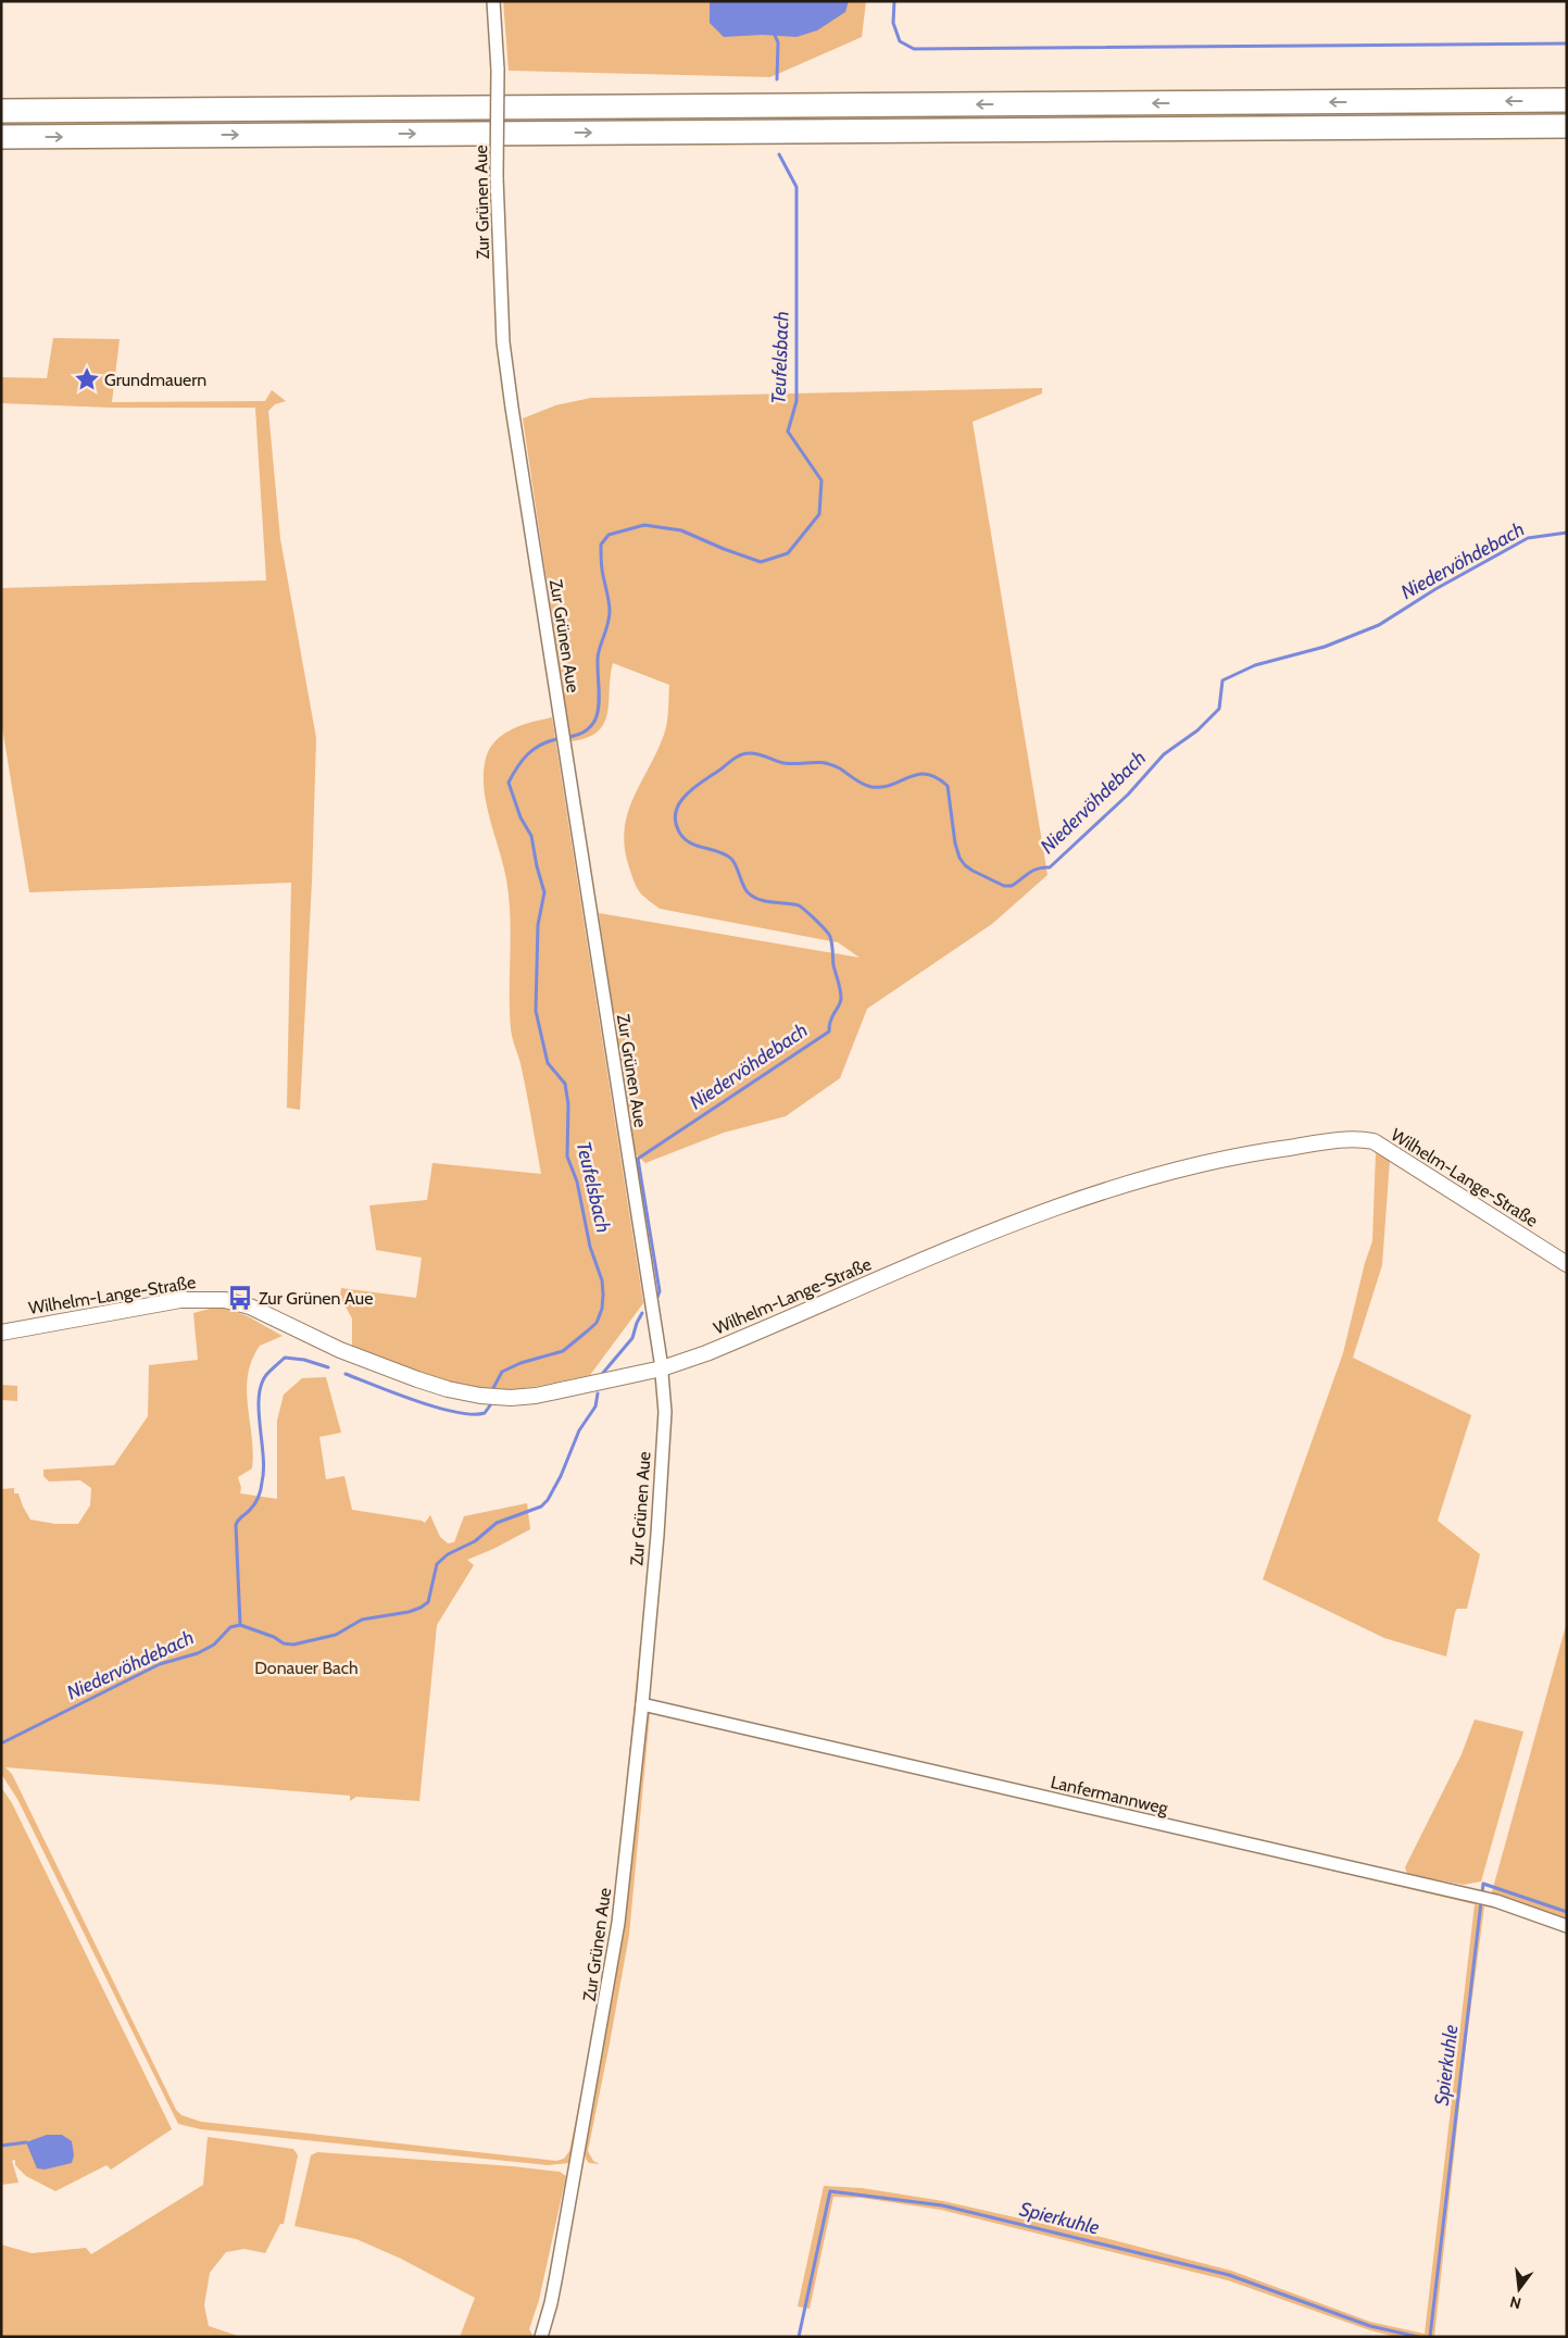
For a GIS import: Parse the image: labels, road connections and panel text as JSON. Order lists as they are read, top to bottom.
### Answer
{
  "streets": {
    "street": ["Zur Grünen Aue", "Wilhelm-Lange-Straße", "Lanfermannweg"]
  },
  "crossings": [
    ["Zur Grünen Aue", "Wilhelm-Lange-Straße"],
    ["Zur Grünen Aue", "Lanfermannweg"]
  ],
  "water": ["Teufelsbach", "Niedervöhdebach", "Spierkuhle"],
  "parks": ["Donauer Bach"],
  "places": {
    "place": ["Grundmauern"],
    "bus stop": ["Zur Grünen Aue"]
  },
  "north": "bottom"
}
